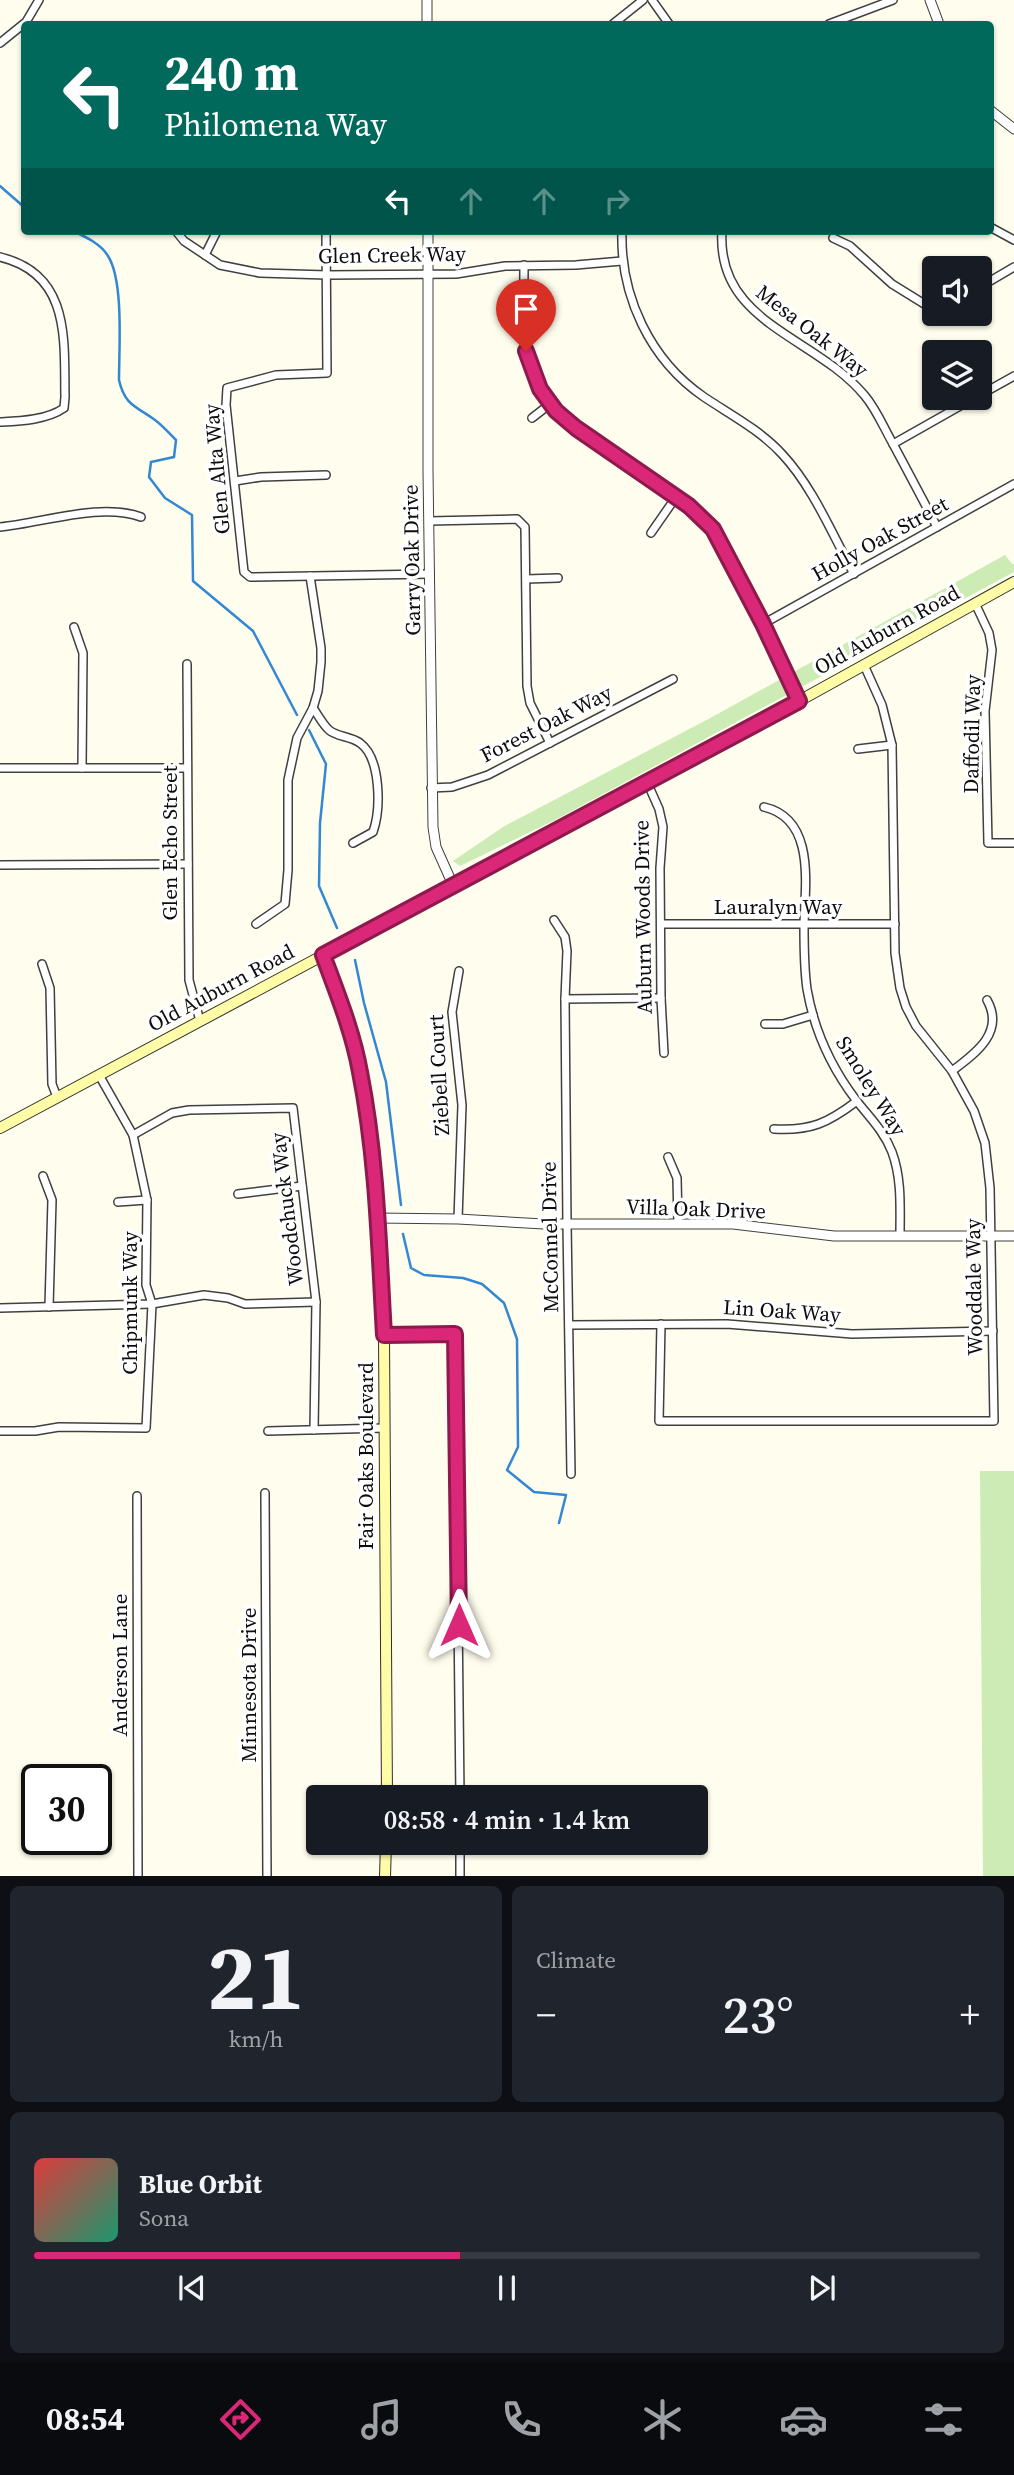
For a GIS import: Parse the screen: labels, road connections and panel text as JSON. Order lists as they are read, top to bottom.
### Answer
{
  "streets": {
    "main road": ["Old Auburn Road", "Fair Oaks Boulevard"],
    "street": [
      "Glen Creek Way",
      "Mesa Oak Way",
      "Glen Alta Way",
      "Holly Oak Street",
      "Garry Oak Drive",
      "Forest Oak Way",
      "Daffodil Way",
      "Glen Echo Street",
      "Lauralyn Way",
      "Auburn Woods Drive",
      "Ziebell Court",
      "Smoley Way",
      "Woodchuck Way",
      "Villa Oak Drive",
      "McConnel Drive",
      "Wooddale Way",
      "Chipmunk Way",
      "Lin Oak Way",
      "Anderson Lane",
      "Minnesota Drive"
    ]
  },
  "crossings": [
    ["Glen Creek Way", "Glen Alta Way"],
    ["Glen Creek Way", "Garry Oak Drive"],
    ["Mesa Oak Way", "Holly Oak Street"],
    ["Garry Oak Drive", "Old Auburn Road"],
    ["Garry Oak Drive", "Forest Oak Way"],
    ["Old Auburn Road", "Daffodil Way"],
    ["Old Auburn Road", "Glen Echo Street"],
    ["Old Auburn Road", "Auburn Woods Drive"],
    ["Old Auburn Road", "Wooddale Way"],
    ["Old Auburn Road", "Chipmunk Way"],
    ["Old Auburn Road", "Fair Oaks Boulevard"],
    ["Lauralyn Way", "Auburn Woods Drive"],
    ["Lauralyn Way", "Smoley Way"],
    ["Lauralyn Way", "Wooddale Way"],
    ["Ziebell Court", "Villa Oak Drive"],
    ["Smoley Way", "Villa Oak Drive"],
    ["Woodchuck Way", "Chipmunk Way"],
    ["Villa Oak Drive", "McConnel Drive"],
    ["Villa Oak Drive", "Wooddale Way"],
    ["Villa Oak Drive", "Fair Oaks Boulevard"],
    ["McConnel Drive", "Lin Oak Way"],
    ["Wooddale Way", "Lin Oak Way"]
  ],
  "page": {
    "turn": ["240 m", "Philomena Way"],
    "limit": "30",
    "trip": "08:58 · 4 min · 1.4 km",
    "tile": [
      ["21", "km/h"],
      "Climate"
    ],
    "heat": ["−", "23°", "+"],
    "song": ["Blue Orbit", "Sona"],
    "tabs": "08:54"
  }
}
